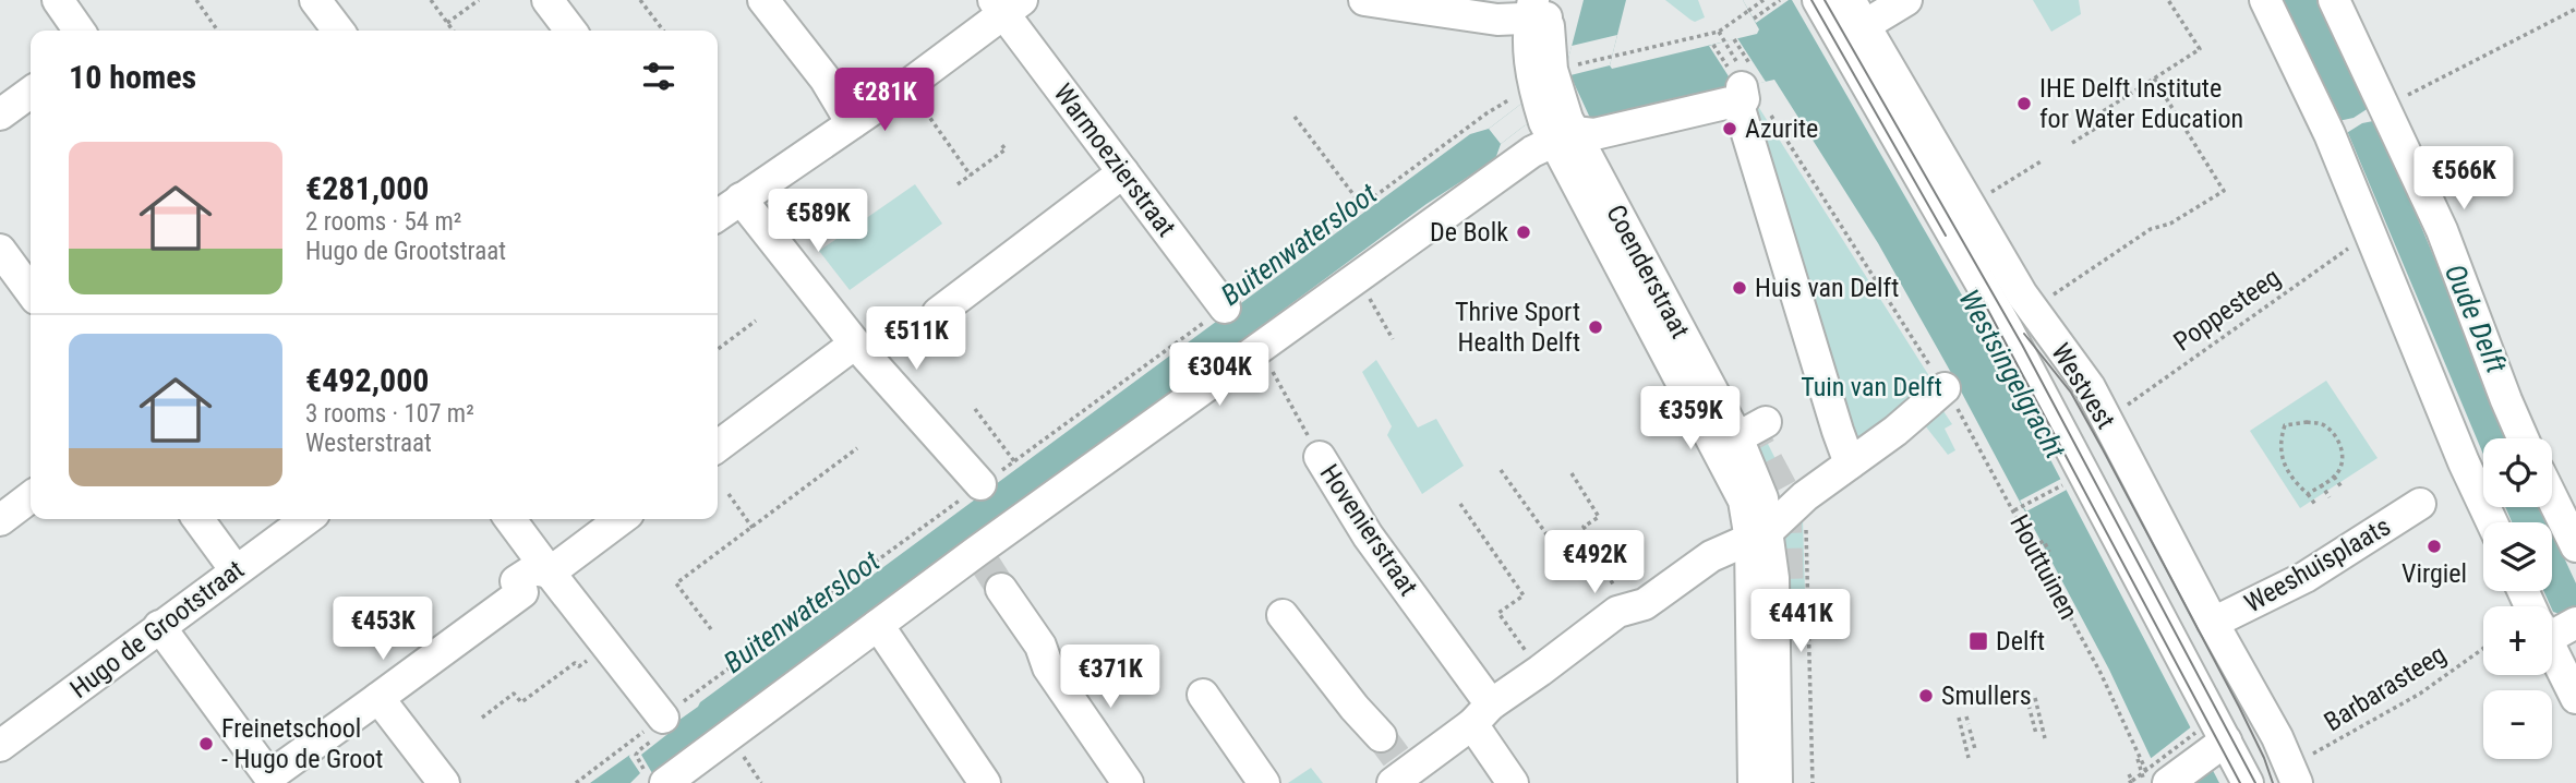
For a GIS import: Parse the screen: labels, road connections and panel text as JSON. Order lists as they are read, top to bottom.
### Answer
{
  "streets": {
    "street": [
      "Warmoezierstraat",
      "Coenderstraat",
      "Westvest",
      "Hovenierstraat",
      "Weeshuisplaats",
      "Hugo de Grootstraat"
    ],
    "path": ["Poppesteeg", "Houttuinen", "Barbarasteeg"]
  },
  "crossings": [
    ["Poppesteeg", "Westvest"],
    ["Westvest", "Weeshuisplaats"],
    ["Westvest", "Barbarasteeg"]
  ],
  "water": ["Buitenwatersloot", "Oude Delft", "Westsingelgracht"],
  "parks": ["Tuin van Delft"],
  "places": {
    "other": [
      "IHE Delft Institute for Water Education",
      "Azurite",
      "De Bolk",
      "Huis van Delft",
      "Thrive Sport Health Delft",
      "Virgiel",
      "Smullers",
      "Freinetschool - Hugo de Groot"
    ],
    "transit": ["Delft"]
  },
  "page": {
    "heading": "10 homes",
    "price": [
      "€281K",
      "€566K",
      "€589K",
      "€511K",
      "€304K",
      "€359K",
      "€492K",
      "€441K",
      "€453K",
      "€371K"
    ],
    "list": [
      {
        "name": "€281,000",
        "note": "2 rooms · 54 m² · Hugo de Grootstraat"
      },
      {
        "name": "€492,000",
        "note": "3 rooms · 107 m² · Westerstraat"
      }
    ],
    "map_buttons": ["+", "−"]
  }
}
